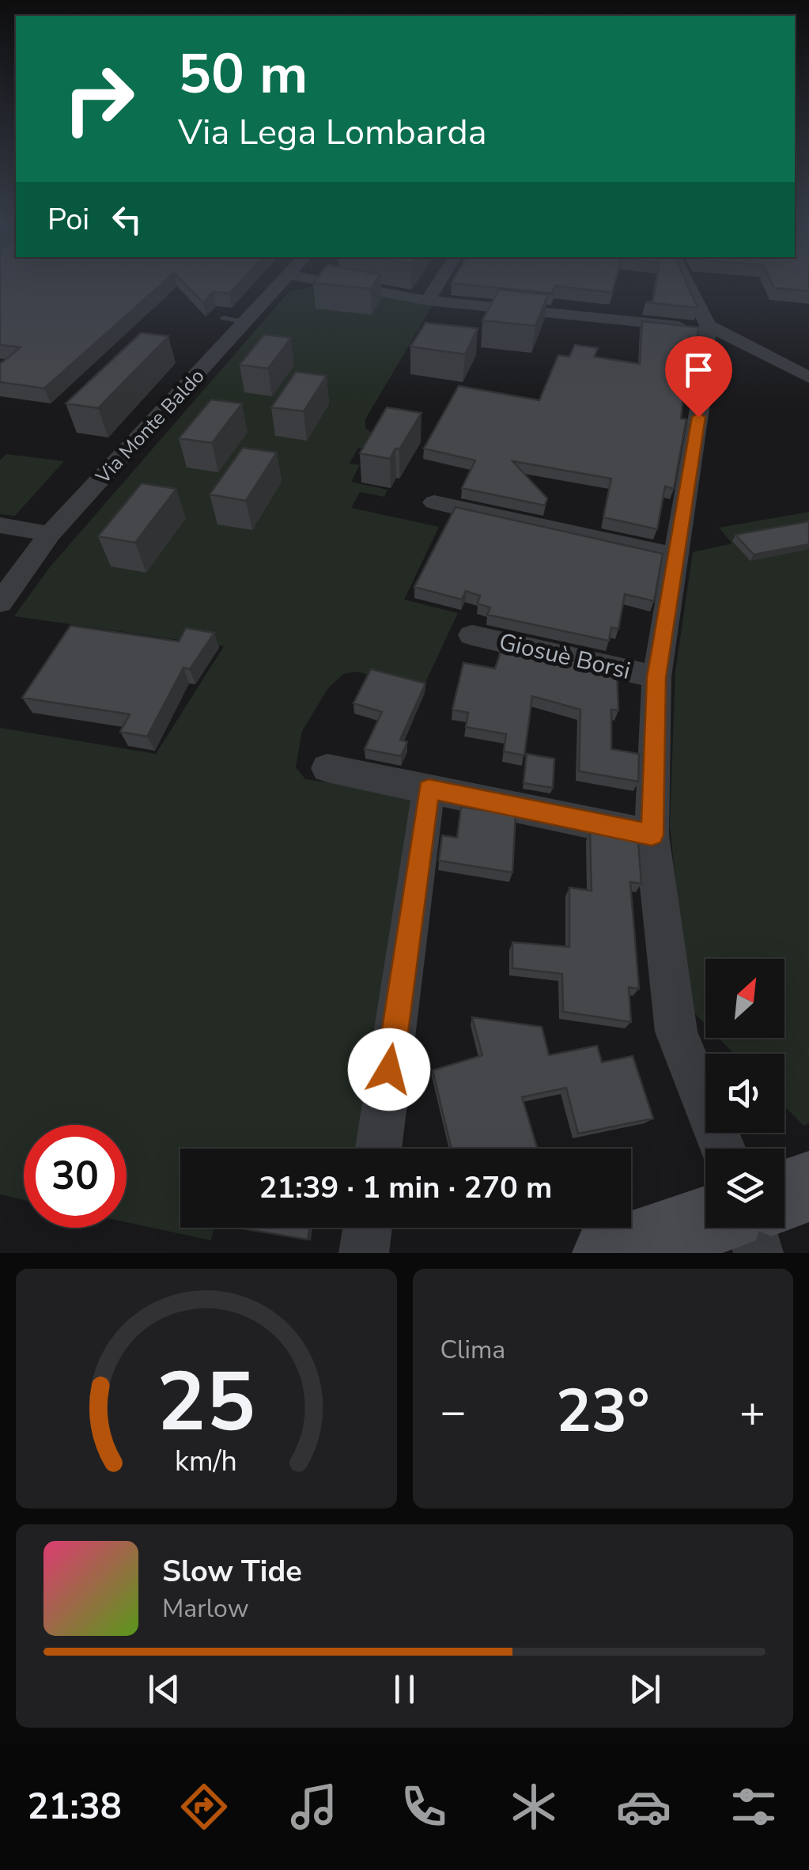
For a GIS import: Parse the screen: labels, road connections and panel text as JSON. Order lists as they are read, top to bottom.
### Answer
{
  "streets": {
    "street": ["Via Monte Baldo", "Giosuè Borsi"]
  },
  "north": "top right",
  "page": {
    "turn": ["50 m", "Via Lega Lombarda"],
    "then": "Poi",
    "limit": "30",
    "trip": "21:39 · 1 min · 270 m",
    "tile": "Clima",
    "heat": ["−", "23°", "+"],
    "song": ["Slow Tide", "Marlow"],
    "tabs": "21:38",
    "gauge": ["25", "km/h"]
  }
}
